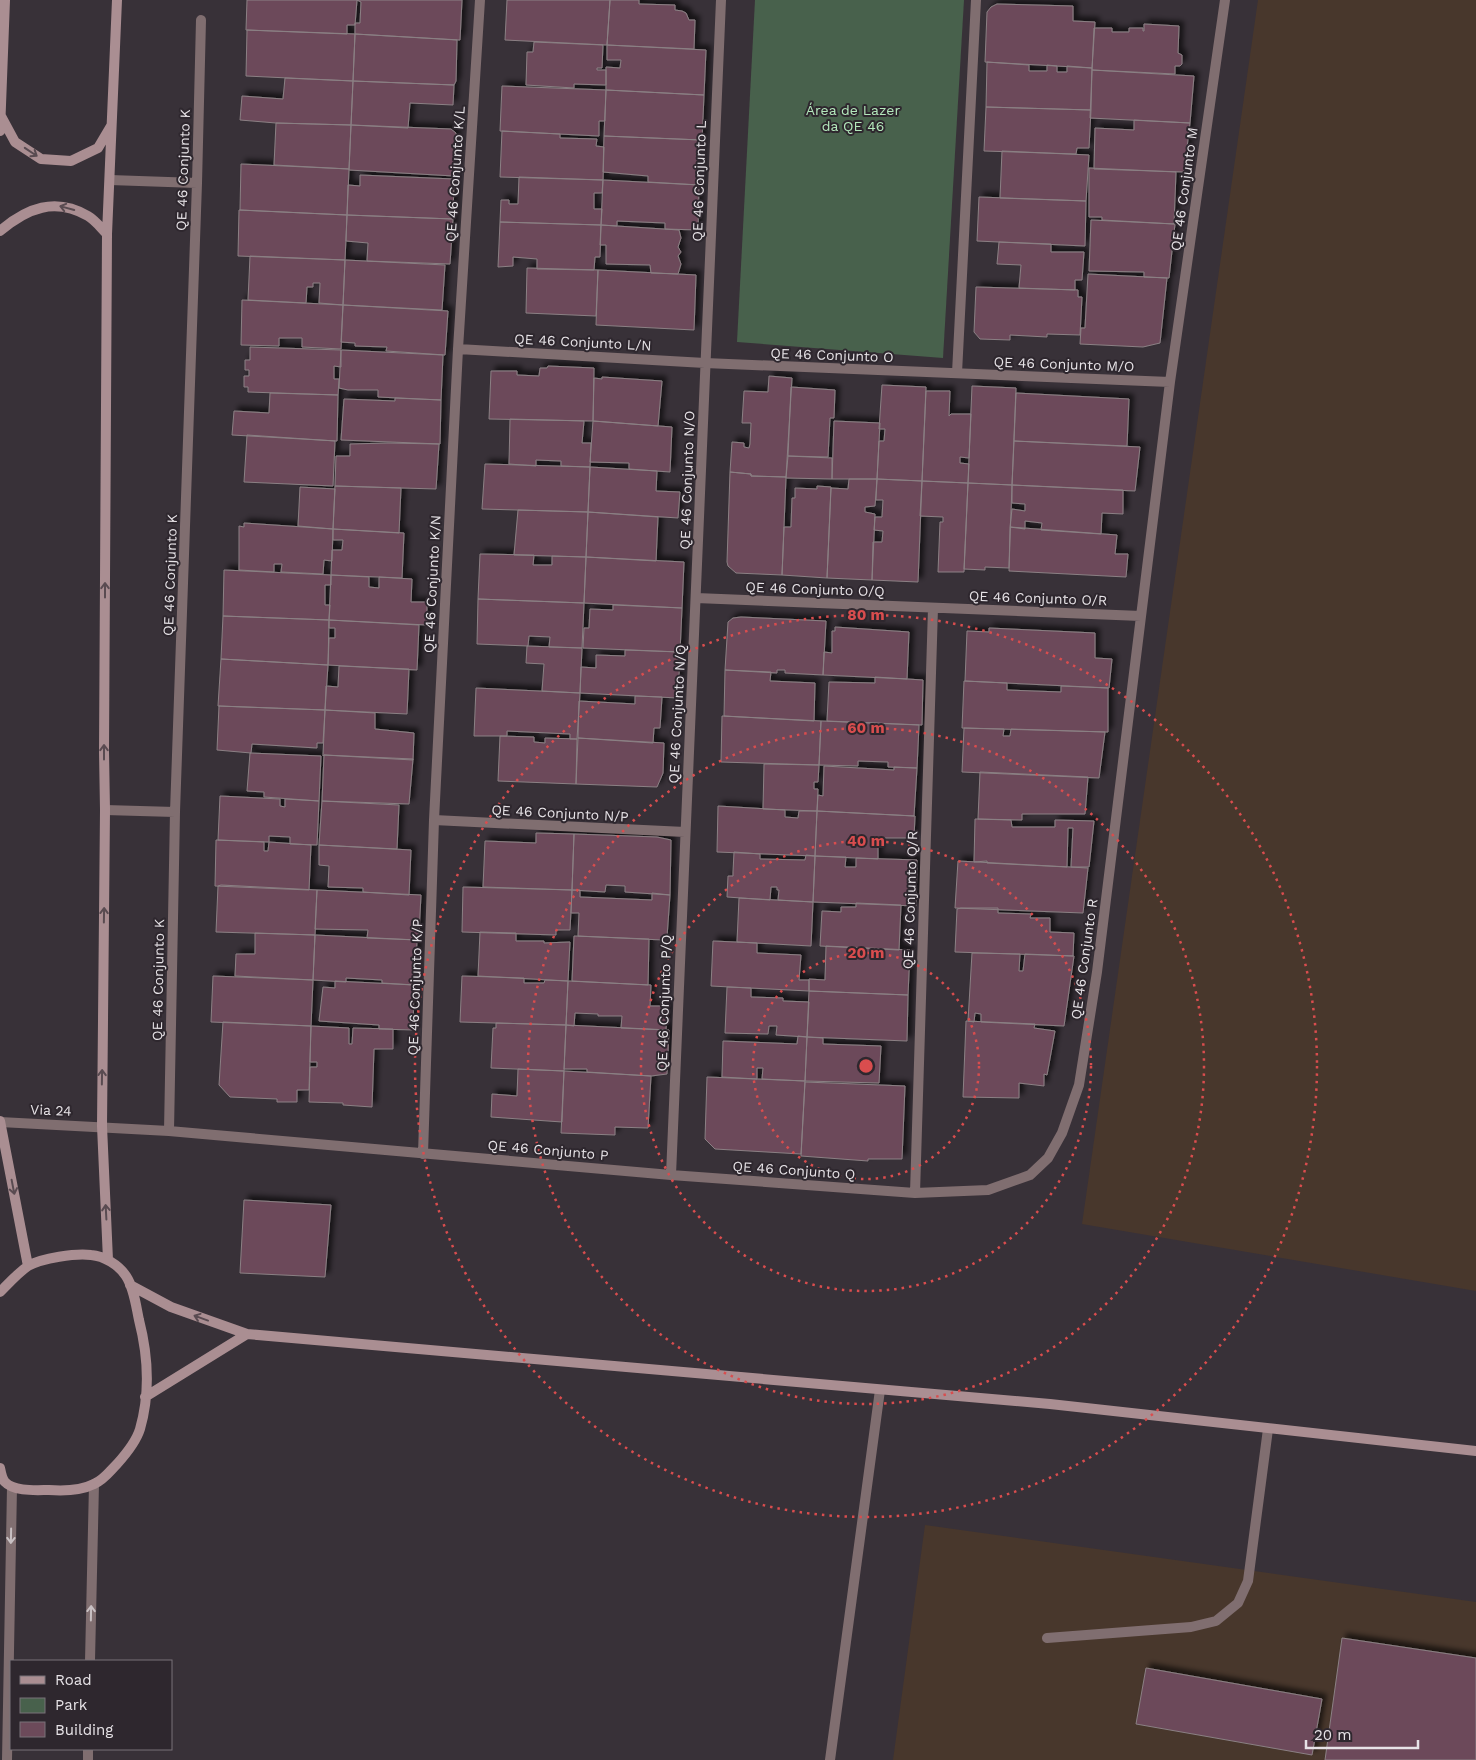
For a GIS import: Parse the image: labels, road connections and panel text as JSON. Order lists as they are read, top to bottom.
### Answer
{
  "streets": {
    "street": [
      "QE 46 Conjunto K",
      "QE 46 Conjunto K/L",
      "QE 46 Conjunto L",
      "QE 46 Conjunto M",
      "QE 46 Conjunto L/N",
      "QE 46 Conjunto O",
      "QE 46 Conjunto M/O",
      "QE 46 Conjunto N/O",
      "QE 46 Conjunto K/N",
      "QE 46 Conjunto O/Q",
      "QE 46 Conjunto O/R",
      "QE 46 Conjunto N/Q",
      "QE 46 Conjunto N/P",
      "QE 46 Conjunto Q/R",
      "QE 46 Conjunto R",
      "QE 46 Conjunto K/P",
      "QE 46 Conjunto P/Q",
      "Via 24",
      "QE 46 Conjunto P",
      "QE 46 Conjunto Q"
    ]
  },
  "crossings": [
    ["QE 46 Conjunto K/L", "QE 46 Conjunto L/N"],
    ["QE 46 Conjunto K/L", "QE 46 Conjunto K/N"],
    ["QE 46 Conjunto L", "QE 46 Conjunto L/N"],
    ["QE 46 Conjunto L", "QE 46 Conjunto O"],
    ["QE 46 Conjunto L", "QE 46 Conjunto N/O"],
    ["QE 46 Conjunto M", "QE 46 Conjunto M/O"],
    ["QE 46 Conjunto L/N", "QE 46 Conjunto O"],
    ["QE 46 Conjunto L/N", "QE 46 Conjunto N/O"],
    ["QE 46 Conjunto L/N", "QE 46 Conjunto K/N"],
    ["QE 46 Conjunto O", "QE 46 Conjunto M/O"],
    ["QE 46 Conjunto O", "QE 46 Conjunto N/O"],
    ["QE 46 Conjunto N/O", "QE 46 Conjunto O/Q"],
    ["QE 46 Conjunto N/O", "QE 46 Conjunto N/Q"],
    ["QE 46 Conjunto K/N", "QE 46 Conjunto N/P"],
    ["QE 46 Conjunto K/N", "QE 46 Conjunto K/P"],
    ["QE 46 Conjunto O/Q", "QE 46 Conjunto O/R"],
    ["QE 46 Conjunto O/Q", "QE 46 Conjunto N/Q"],
    ["QE 46 Conjunto O/Q", "QE 46 Conjunto Q/R"],
    ["QE 46 Conjunto O/R", "QE 46 Conjunto Q/R"],
    ["QE 46 Conjunto O/R", "QE 46 Conjunto R"],
    ["QE 46 Conjunto N/Q", "QE 46 Conjunto N/P"],
    ["QE 46 Conjunto N/Q", "QE 46 Conjunto P/Q"],
    ["QE 46 Conjunto N/P", "QE 46 Conjunto K/P"],
    ["QE 46 Conjunto N/P", "QE 46 Conjunto P/Q"],
    ["QE 46 Conjunto Q/R", "QE 46 Conjunto R"],
    ["QE 46 Conjunto Q/R", "QE 46 Conjunto Q"],
    ["QE 46 Conjunto R", "QE 46 Conjunto Q"],
    ["QE 46 Conjunto K/P", "QE 46 Conjunto P"],
    ["QE 46 Conjunto P/Q", "QE 46 Conjunto P"],
    ["QE 46 Conjunto P/Q", "QE 46 Conjunto Q"],
    ["QE 46 Conjunto P", "QE 46 Conjunto Q"]
  ],
  "parks": ["Área de Lazer da QE 46"],
  "legend": ["Road", "Park", "Building"],
  "scale_bar": "20 m",
  "rings": [
    "80 m",
    "60 m",
    "40 m",
    "20 m"
  ]
}
